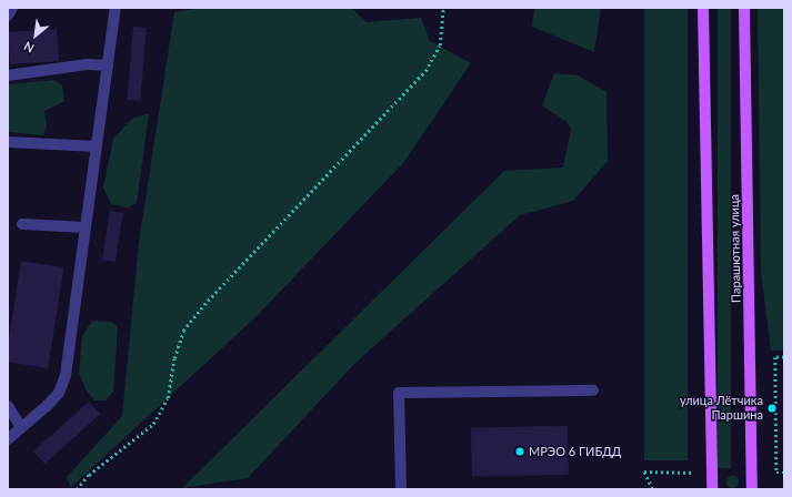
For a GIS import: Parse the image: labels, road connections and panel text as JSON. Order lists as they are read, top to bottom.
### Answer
{
  "streets": {
    "main road": ["Парашютная улица"]
  },
  "places": ["улица Лётчика Паршина", "МРЭО 6 ГИБДД"],
  "north": "bottom left"
}
